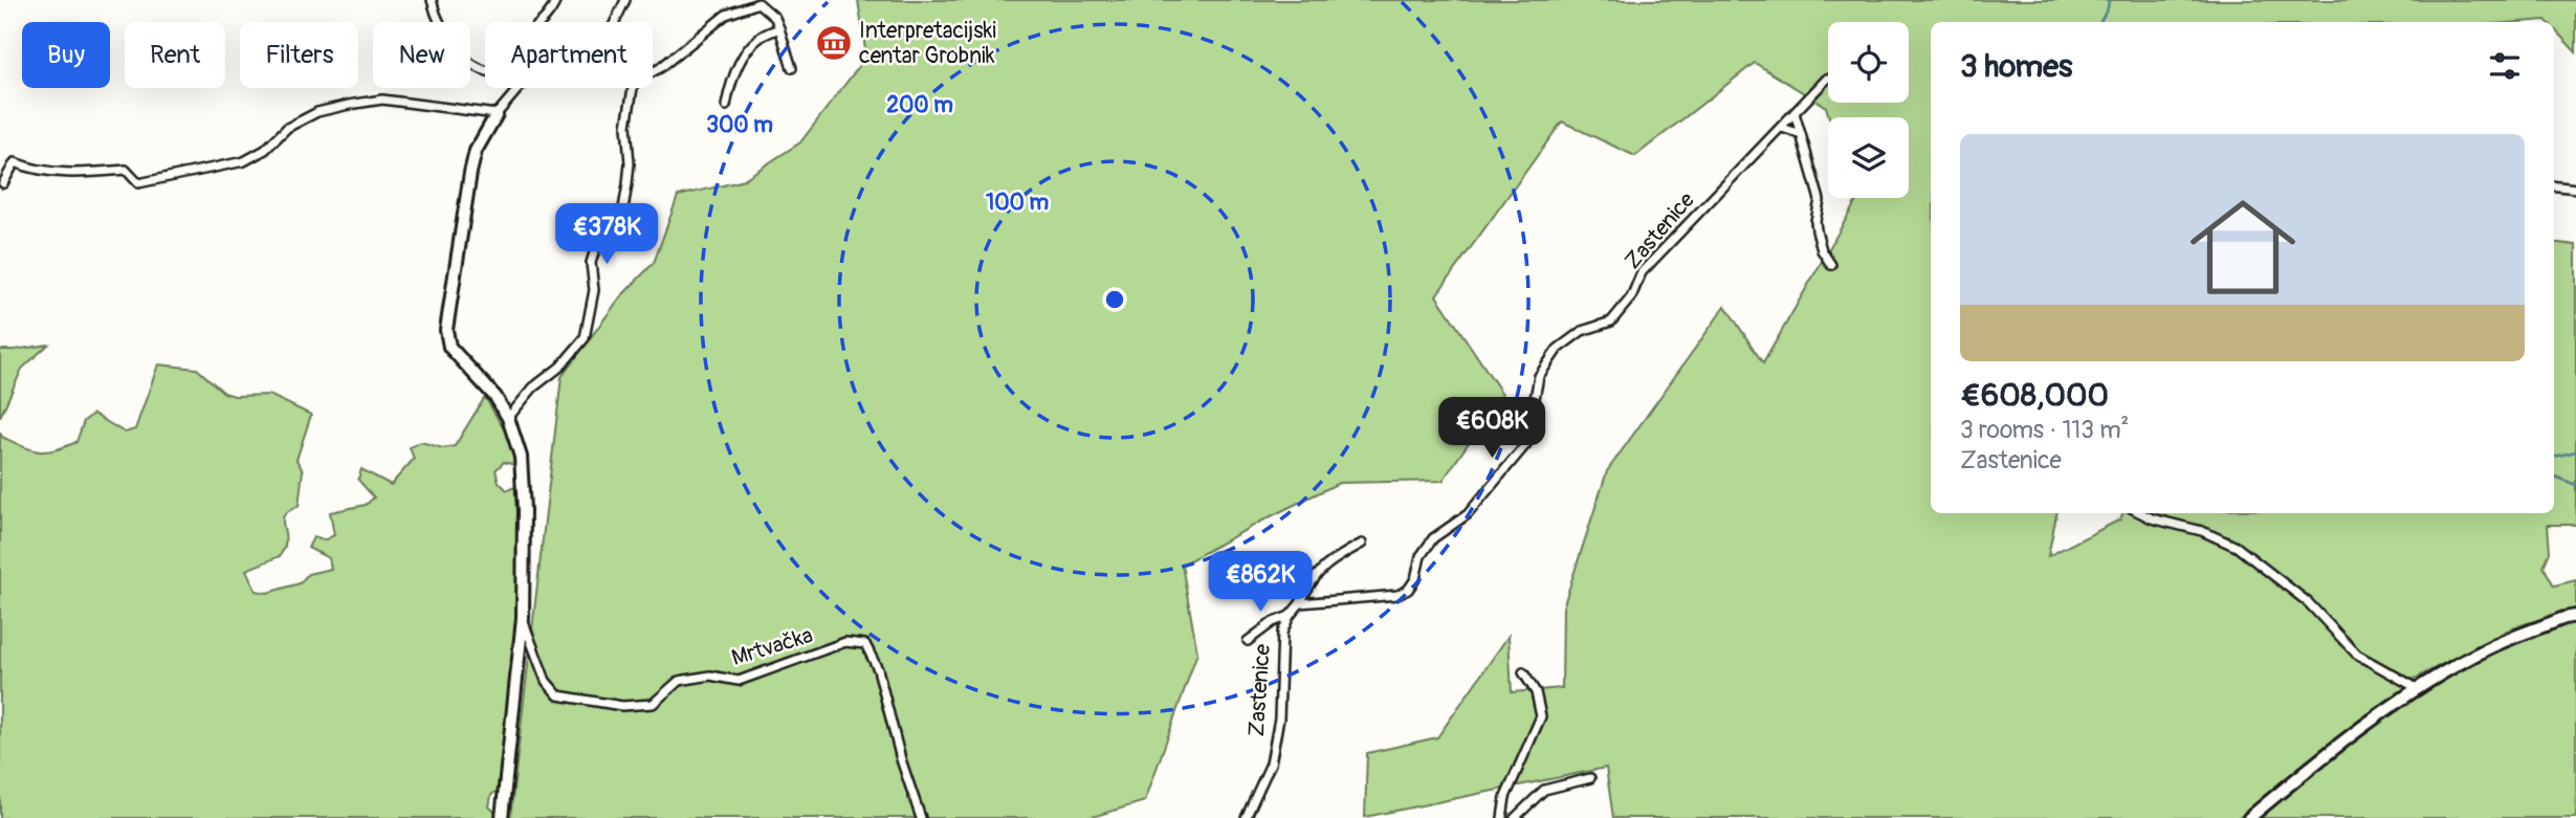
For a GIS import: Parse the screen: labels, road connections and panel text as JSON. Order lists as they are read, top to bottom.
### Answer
{
  "streets": {
    "street": ["Zastenice", "Mrtvačka"]
  },
  "places": {
    "museum": ["Interpretacijski centar Grobnik"]
  },
  "page": {
    "chip": [
      "Buy",
      "Rent",
      "Filters",
      "New",
      "Apartment"
    ],
    "heading": "3 homes",
    "list": [
      {
        "name": "€608,000",
        "note": "3 rooms · 113 m² · Zastenice"
      }
    ],
    "price": ["€378K", "€608K", "€862K"]
  },
  "rings": ["200 m", "300 m", "100 m"]
}
